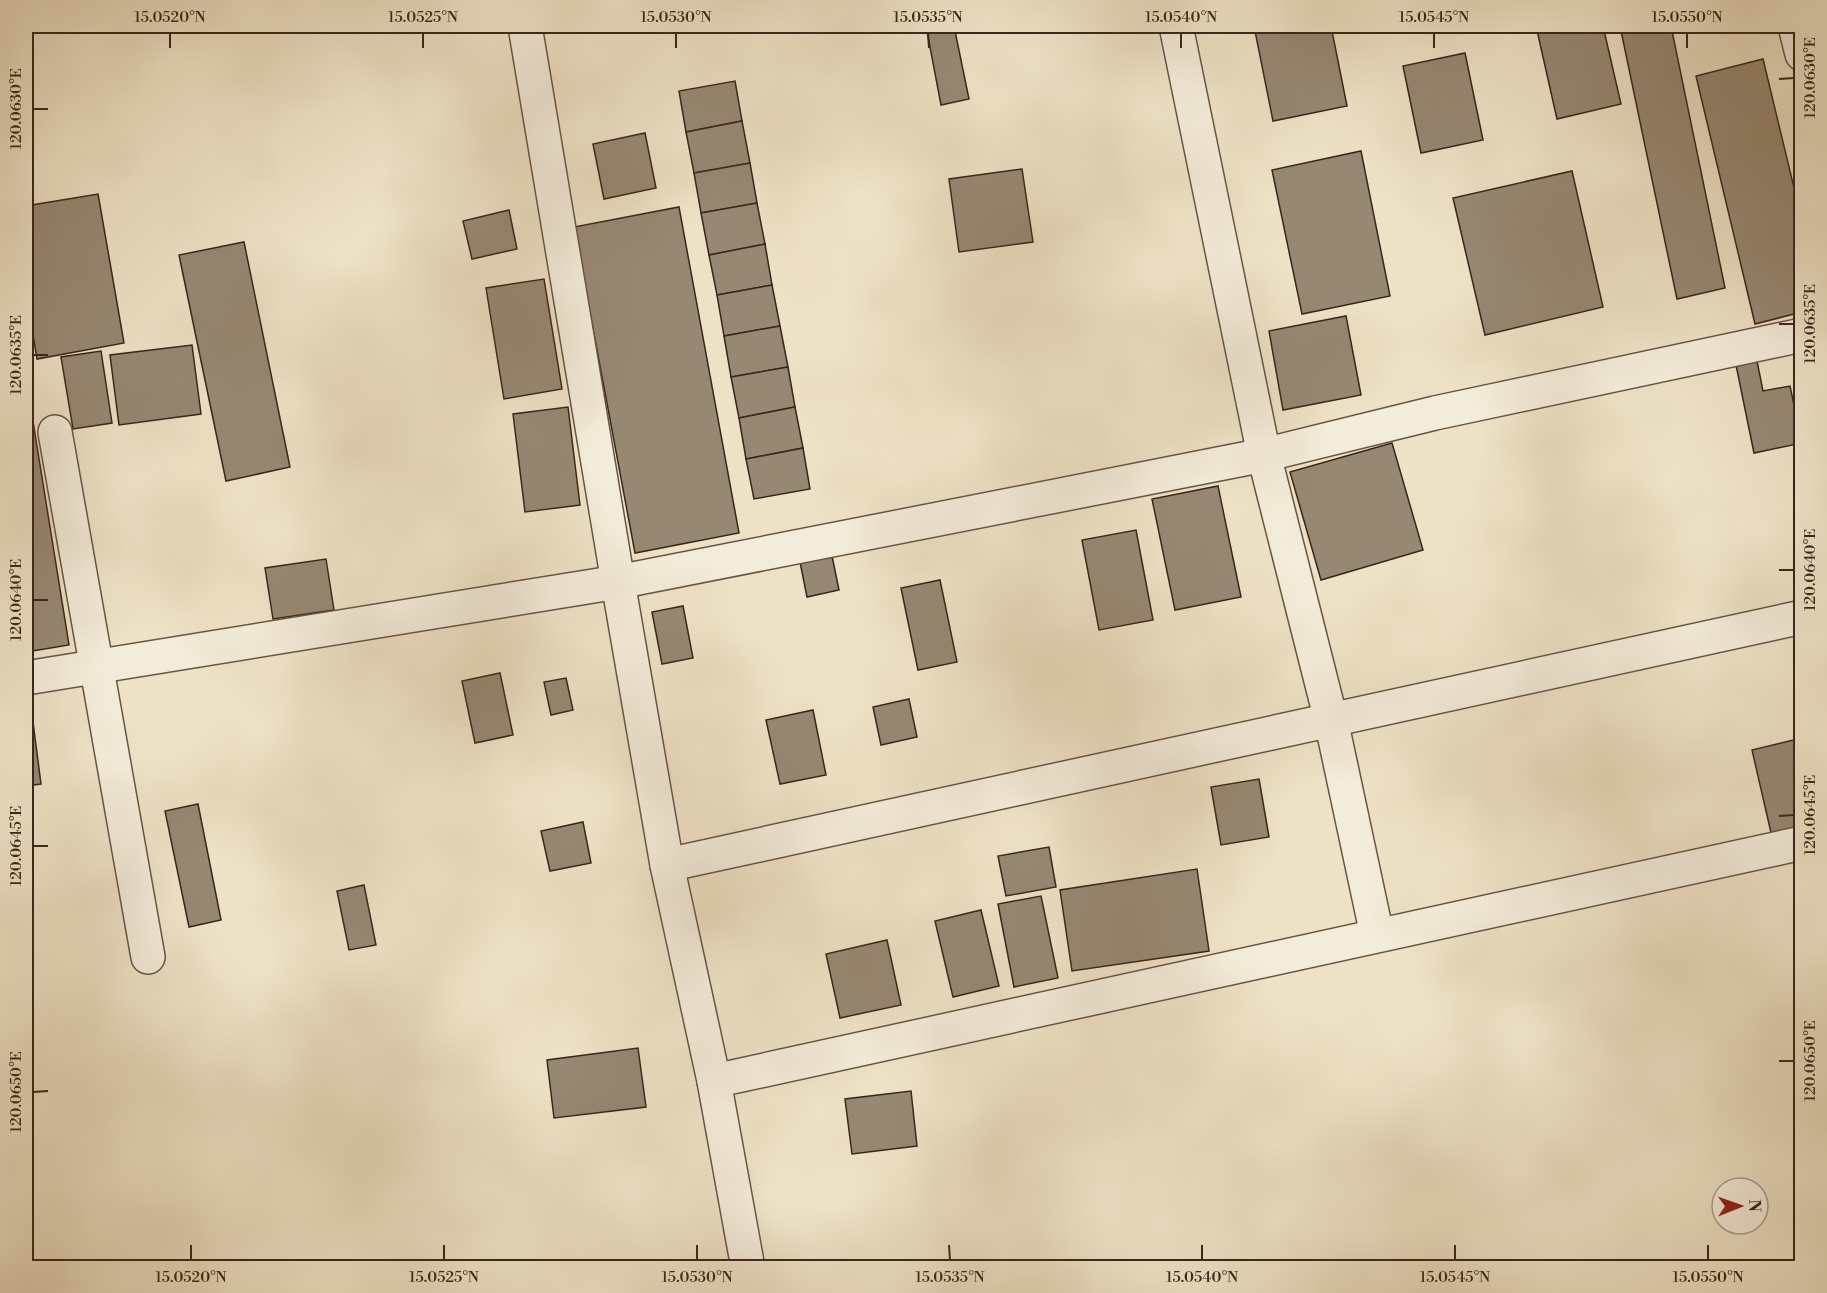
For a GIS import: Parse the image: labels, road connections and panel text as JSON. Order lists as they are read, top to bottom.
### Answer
{
  "north": "right",
  "coordinates": [
    "15.0520°N",
    "15.0525°N",
    "15.0530°N",
    "15.0535°N",
    "15.0540°N",
    "15.0545°N",
    "15.0550°N",
    "120.0630°E",
    "120.0635°E",
    "120.0640°E",
    "120.0645°E",
    "120.0650°E"
  ]
}
